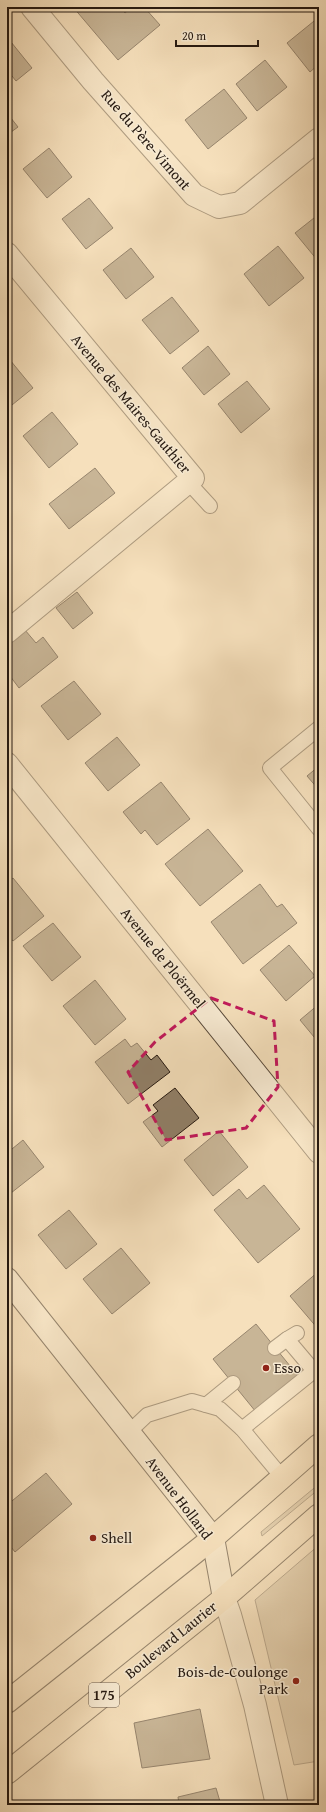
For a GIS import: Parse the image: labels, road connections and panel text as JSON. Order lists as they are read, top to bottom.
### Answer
{
  "streets": {
    "main road": ["Boulevard Laurier", "175"],
    "street": [
      "Rue du Père-Vimont",
      "Avenue des Maires-Gauthier",
      "Avenue de Ploërmel",
      "Avenue Holland"
    ]
  },
  "crossings": [
    ["Avenue Holland", "Boulevard Laurier"],
    ["Avenue Holland", "175"],
    ["Boulevard Laurier", "175"]
  ],
  "places": ["Esso", "Shell", "Bois-de-Coulonge Park"],
  "scale_bar": "20 m"
}
